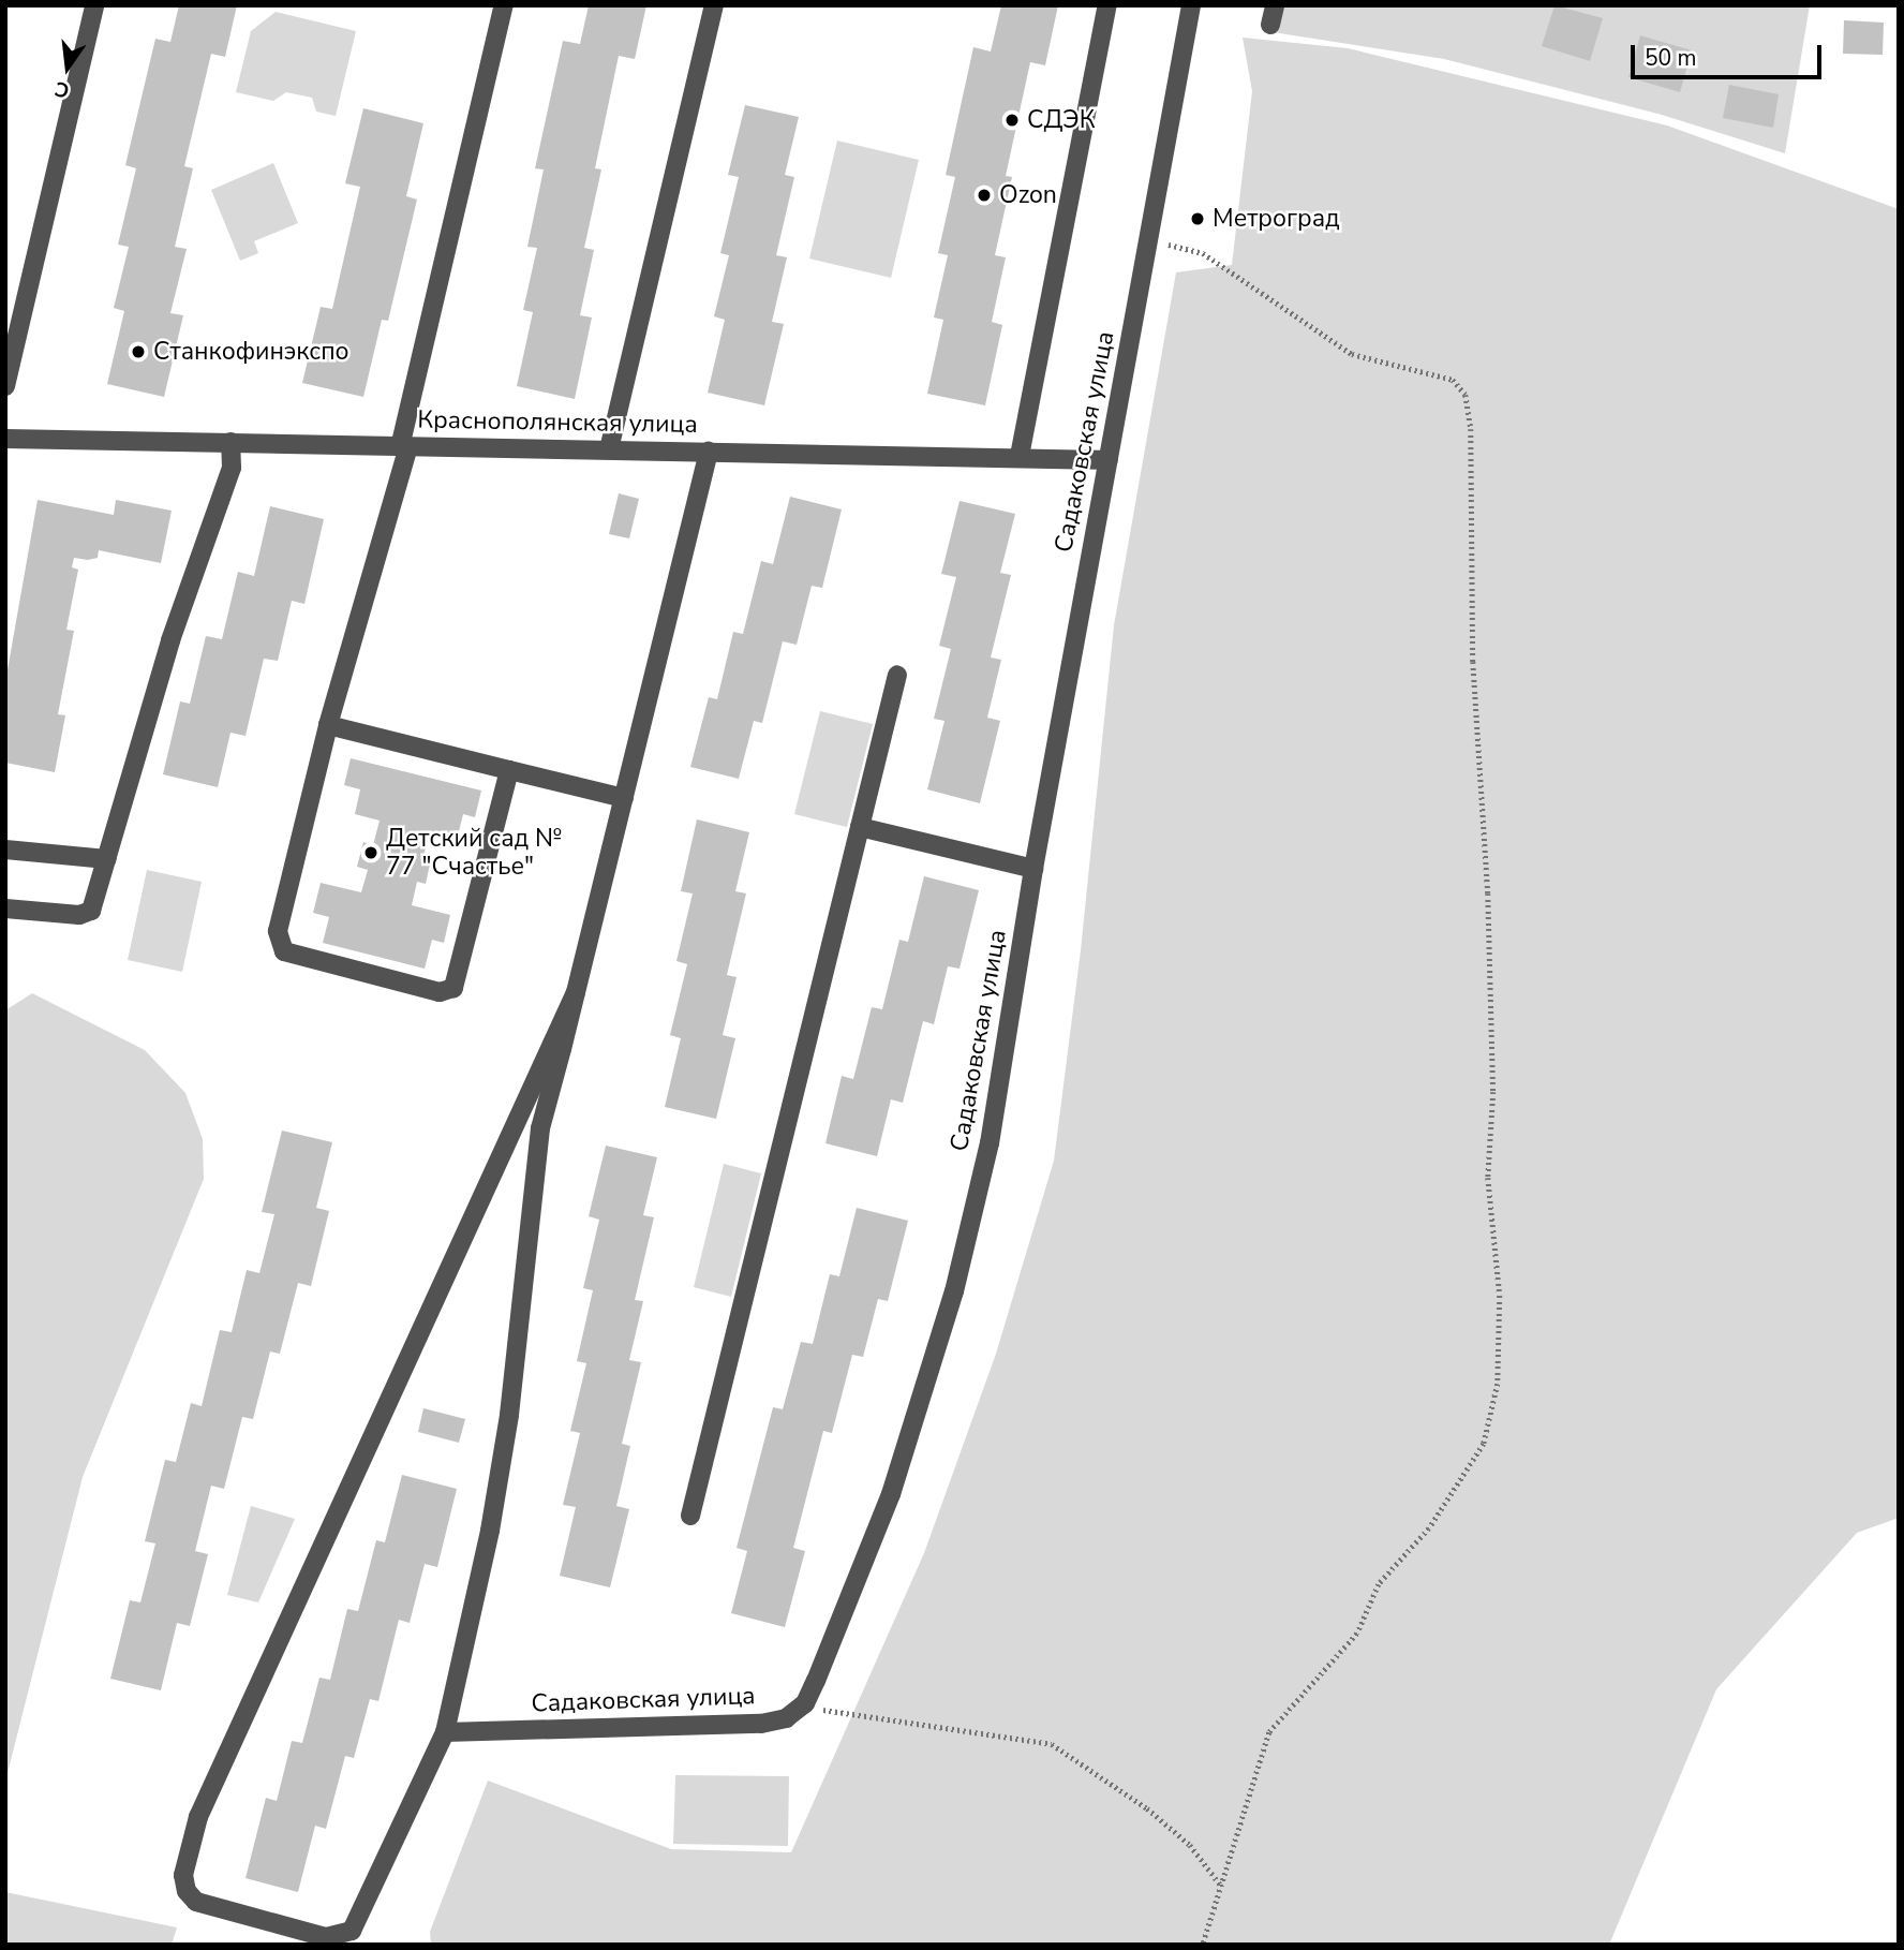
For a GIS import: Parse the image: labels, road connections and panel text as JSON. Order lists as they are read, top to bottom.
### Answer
{
  "streets": {
    "street": ["Краснополянская улица", "Садаковская улица"]
  },
  "crossings": [
    ["Краснополянская улица", "Садаковская улица"]
  ],
  "places": [
    "СДЭК",
    "Ozon",
    "Метроград",
    "Станкофинэкспо",
    "Детский сад № 77 \"Счастье\""
  ],
  "scale_bar": "50 m",
  "north": "bottom"
}
